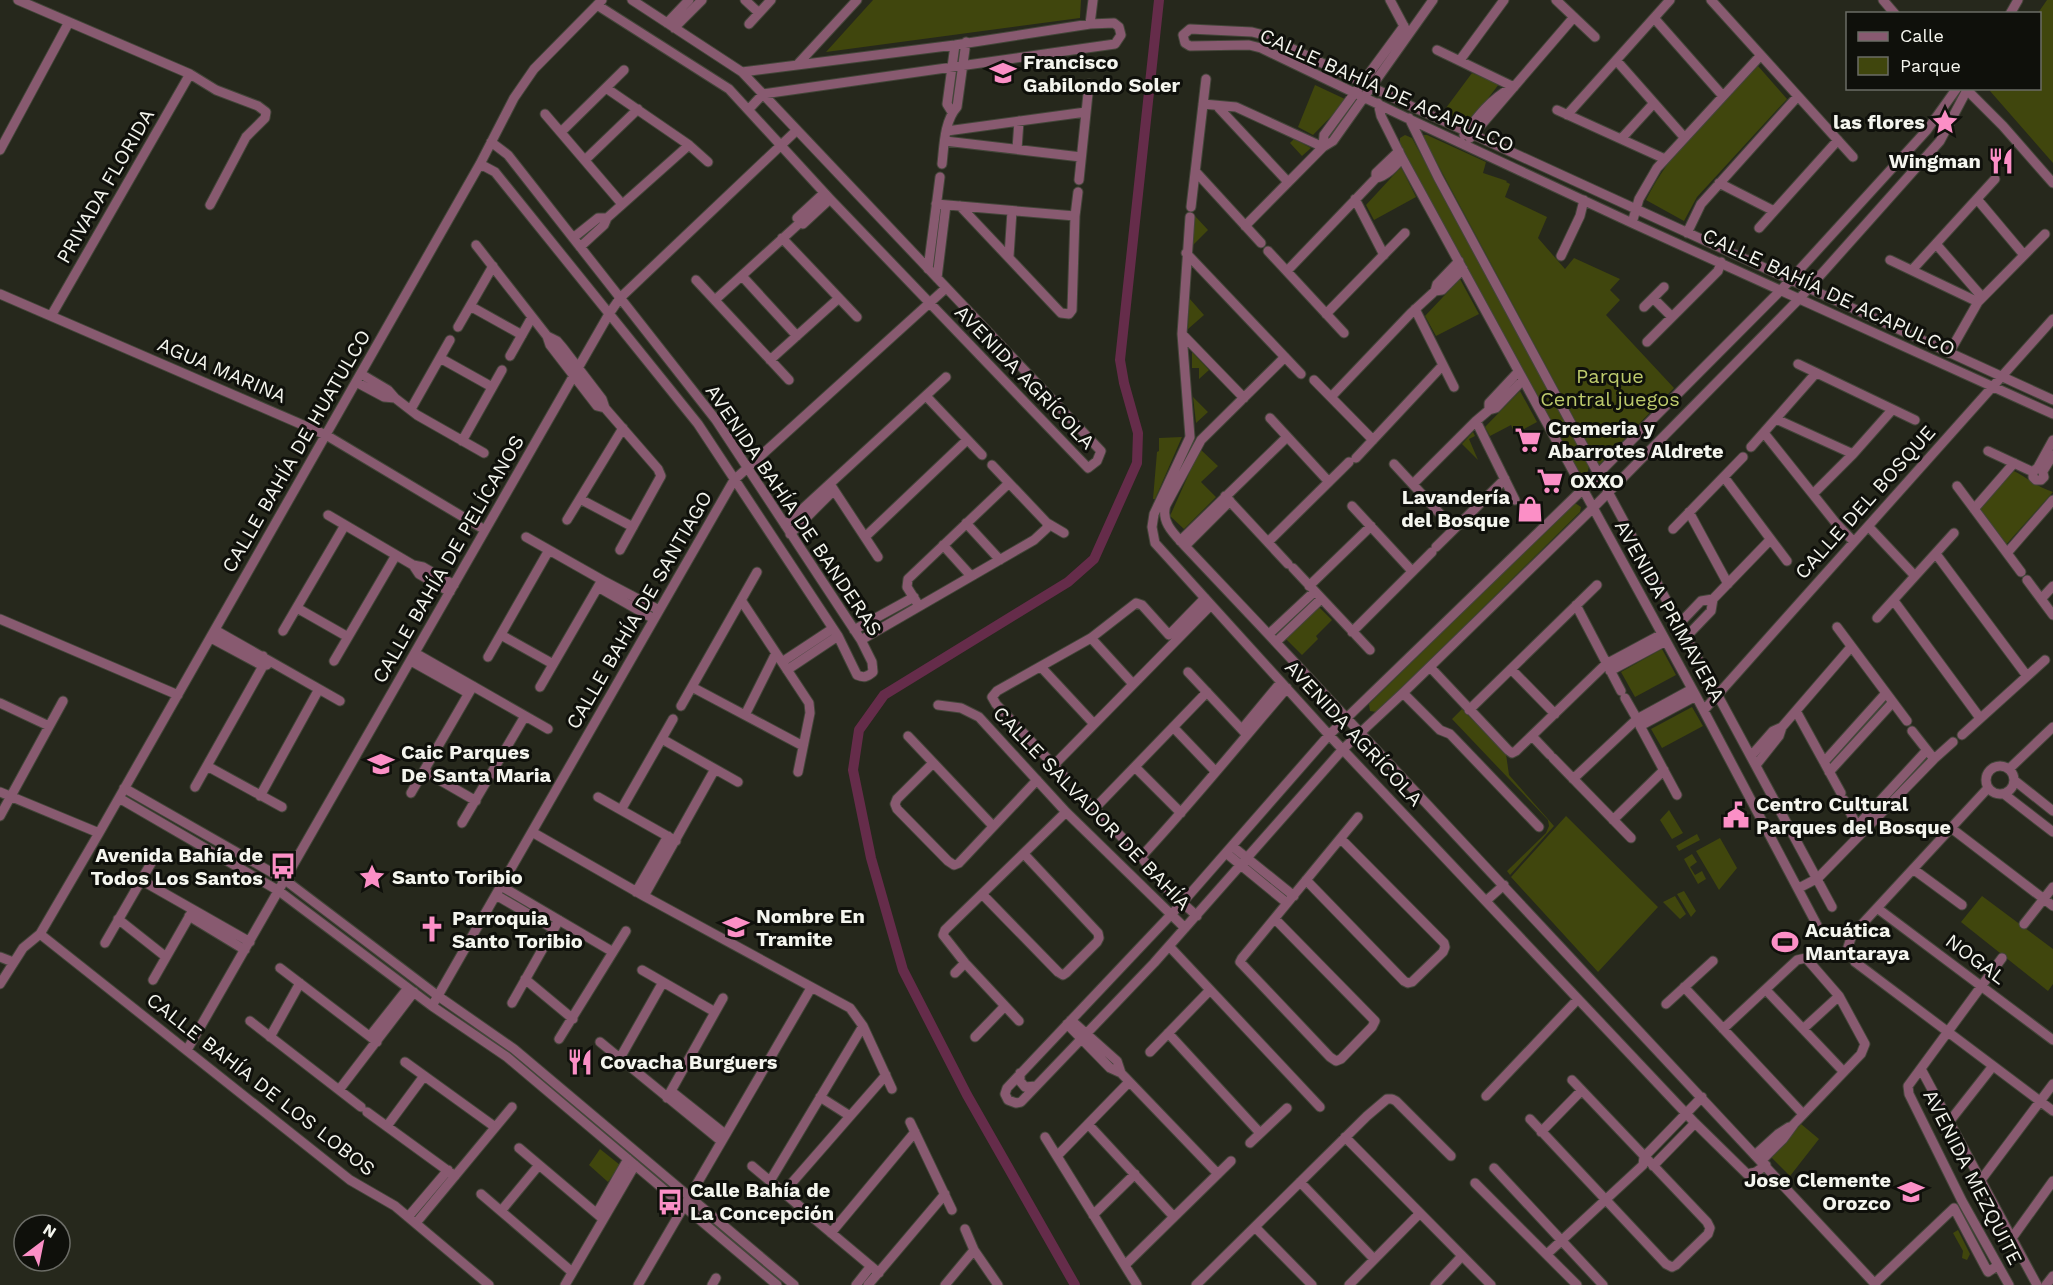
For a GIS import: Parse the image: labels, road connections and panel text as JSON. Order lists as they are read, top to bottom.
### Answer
{
  "streets": {
    "street": [
      "CALLE BAHÍA DE ACAPULCO",
      "PRIVADA FLORIDA",
      "AGUA MARINA",
      "AVENIDA AGRÍCOLA",
      "CALLE BAHÍA DE HUATULCO",
      "CALLE DEL BOSQUE",
      "AVENIDA BAHÍA DE BANDERAS",
      "CALLE BAHÍA DE PELÍCANOS",
      "CALLE BAHÍA DE SANTIAGO",
      "AVENIDA PRIMAVERA",
      "CALLE SALVADOR DE BAHÍA",
      "NOGAL",
      "CALLE BAHÍA DE LOS LOBOS",
      "AVENIDA MEZQUITE"
    ]
  },
  "crossings": [
    ["CALLE BAHÍA DE ACAPULCO", "CALLE DEL BOSQUE"],
    ["CALLE BAHÍA DE ACAPULCO", "AVENIDA PRIMAVERA"],
    ["PRIVADA FLORIDA", "AGUA MARINA"],
    ["AGUA MARINA", "CALLE BAHÍA DE HUATULCO"],
    ["AGUA MARINA", "CALLE BAHÍA DE PELÍCANOS"],
    ["AVENIDA AGRÍCOLA", "CALLE BAHÍA DE HUATULCO"],
    ["AVENIDA AGRÍCOLA", "CALLE BAHÍA DE PELÍCANOS"],
    ["AVENIDA AGRÍCOLA", "CALLE BAHÍA DE SANTIAGO"],
    ["CALLE BAHÍA DE HUATULCO", "AVENIDA BAHÍA DE BANDERAS"],
    ["CALLE BAHÍA DE HUATULCO", "CALLE BAHÍA DE LOS LOBOS"],
    ["CALLE DEL BOSQUE", "AVENIDA PRIMAVERA"],
    ["AVENIDA BAHÍA DE BANDERAS", "CALLE BAHÍA DE PELÍCANOS"],
    ["AVENIDA BAHÍA DE BANDERAS", "CALLE BAHÍA DE SANTIAGO"],
    ["CALLE BAHÍA DE PELÍCANOS", "CALLE BAHÍA DE LOS LOBOS"]
  ],
  "parks": ["Parque Central juegos"],
  "places": {
    "school or university": [
      "Francisco Gabilondo Soler",
      "Caic Parques De Santa Maria",
      "Nombre En Tramite",
      "Jose Clemente Orozco"
    ],
    "place": ["las flores", "Santo Toribio"],
    "restaurant": ["Wingman", "Covacha Burguers"],
    "supermarket": ["Cremeria y Abarrotes Aldrete", "OXXO"],
    "shop": ["Lavandería del Bosque"],
    "public building": ["Centro Cultural Parques del Bosque"],
    "bus stop": ["Avenida Bahía de Todos Los Santos", "Calle Bahía de La Concepción"],
    "church": ["Parroquia Santo Toribio"],
    "sports": ["Acuática Mantaraya"]
  },
  "legend": ["Calle", "Parque"],
  "north": "top right"
}
